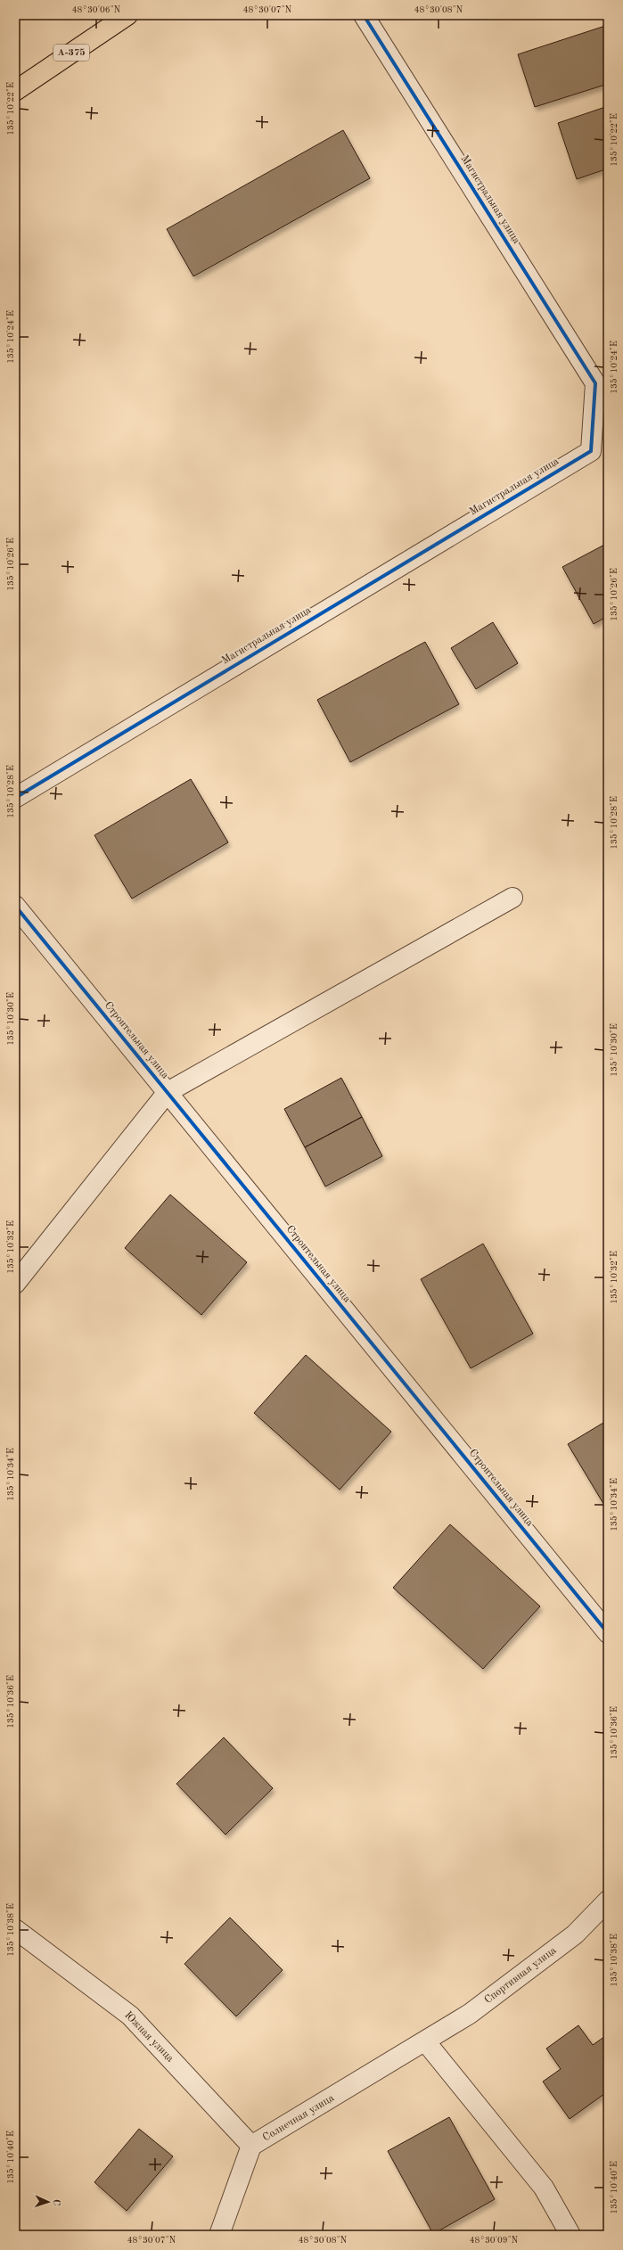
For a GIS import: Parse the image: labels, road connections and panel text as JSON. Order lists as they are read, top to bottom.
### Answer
{
  "streets": {
    "highway": ["А-375"],
    "street": [
      "Магистральная улица",
      "Строительная улица",
      "Спортивная улица",
      "Южная улица",
      "Солнечная улица"
    ]
  },
  "crossings": [
    ["Спортивная улица", "Солнечная улица"],
    ["Южная улица", "Солнечная улица"]
  ],
  "north": "right",
  "coordinates": [
    "48°30'06\"N",
    "48°30'07\"N",
    "48°30'08\"N",
    "135°10'22\"E",
    "135°10'24\"E",
    "135°10'26\"E",
    "135°10'28\"E",
    "135°10'30\"E",
    "135°10'32\"E",
    "135°10'34\"E",
    "135°10'36\"E",
    "135°10'38\"E",
    "135°10'40\"E",
    "48°30'09\"N"
  ]
}
